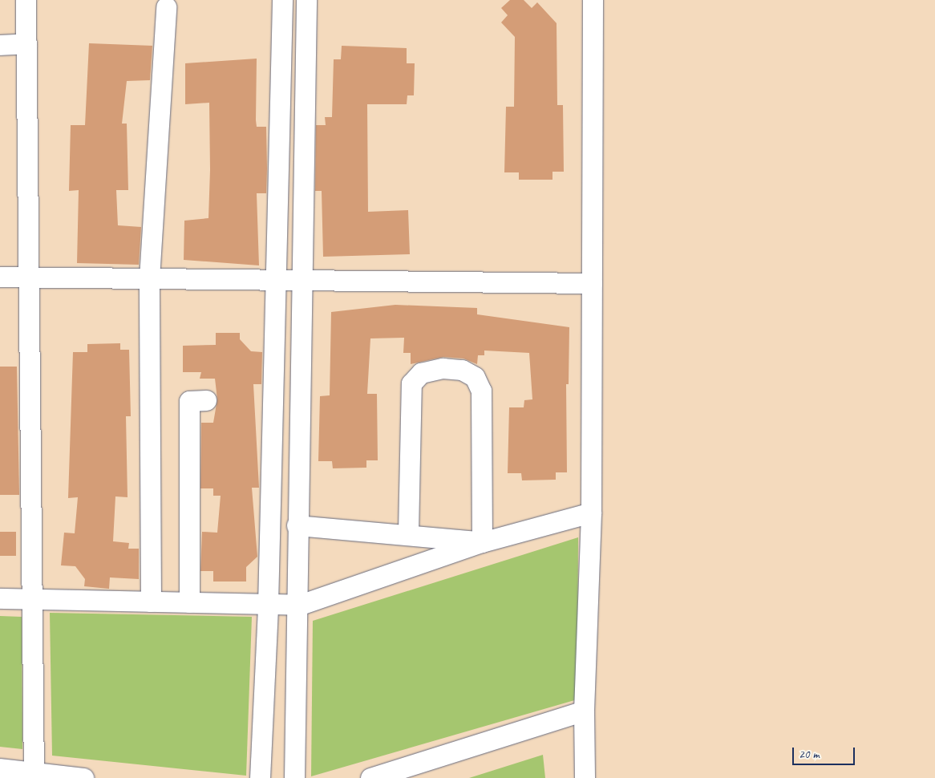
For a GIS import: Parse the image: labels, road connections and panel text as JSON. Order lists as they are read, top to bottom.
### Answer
{
  "scale_bar": "20 m"
}
